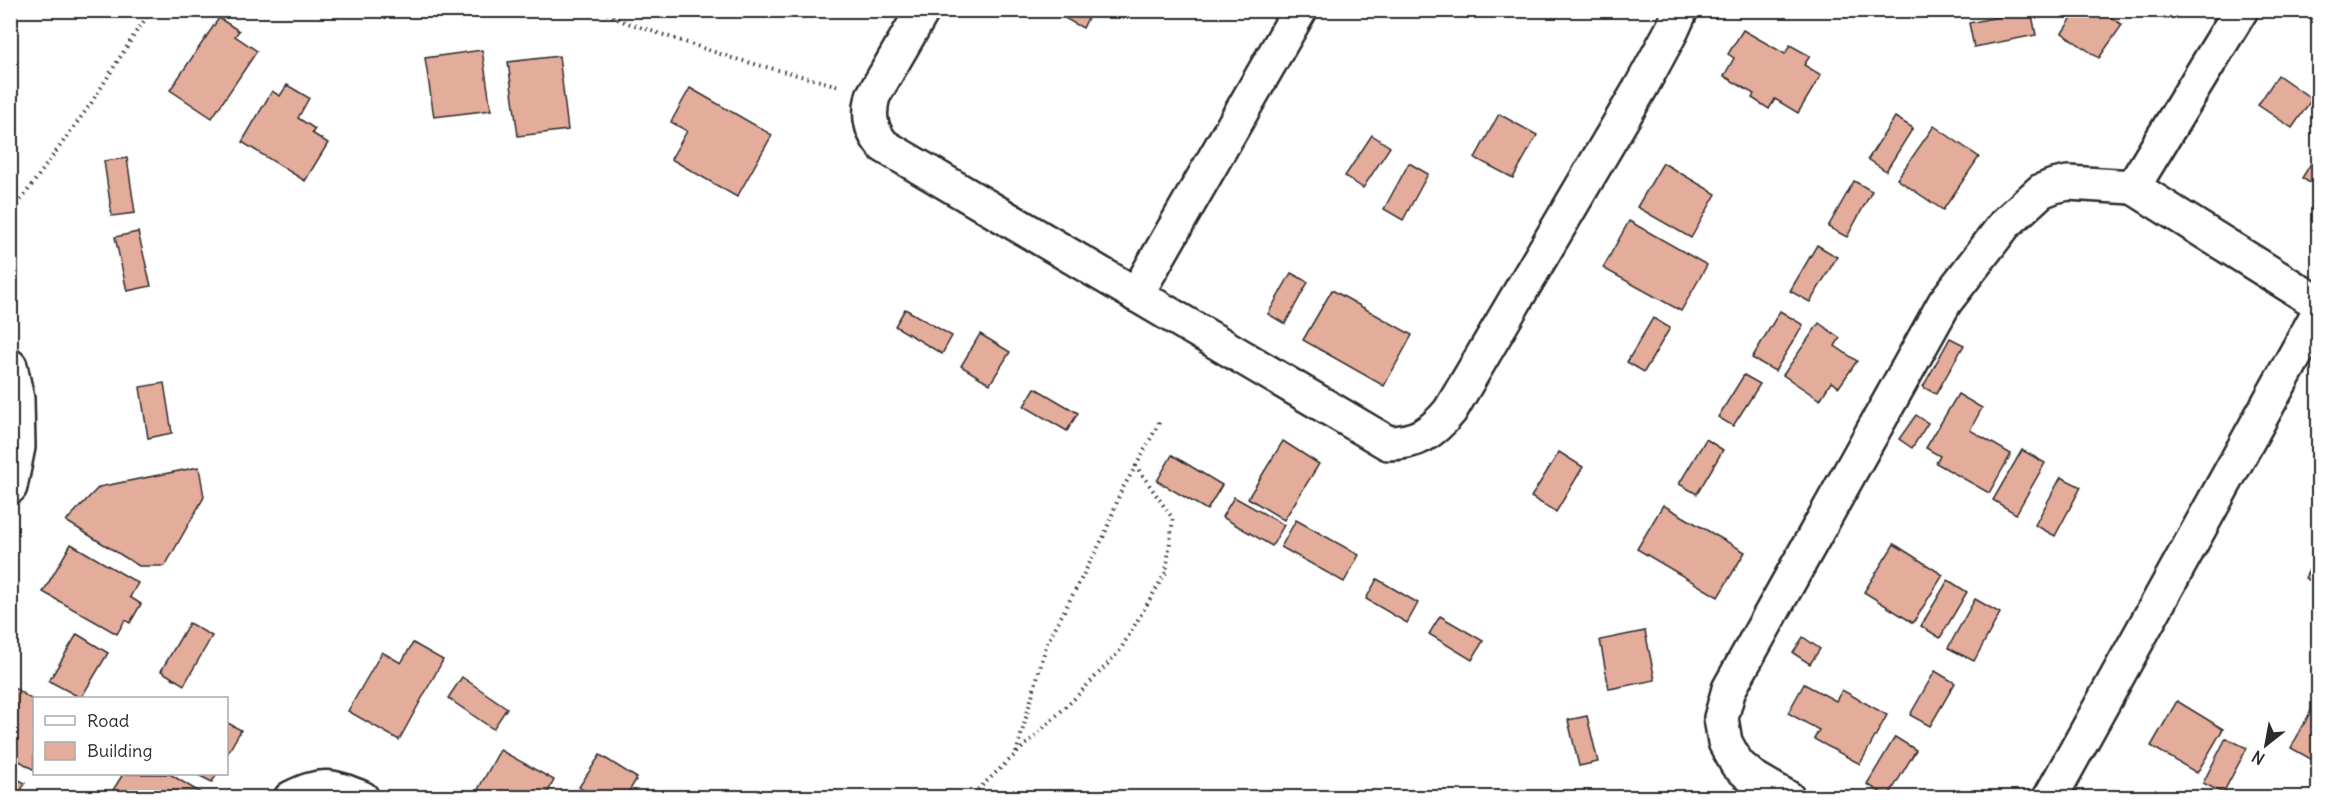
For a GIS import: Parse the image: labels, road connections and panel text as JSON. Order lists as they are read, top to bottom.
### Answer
{
  "legend": ["Road", "Building"],
  "north": "bottom left"
}
